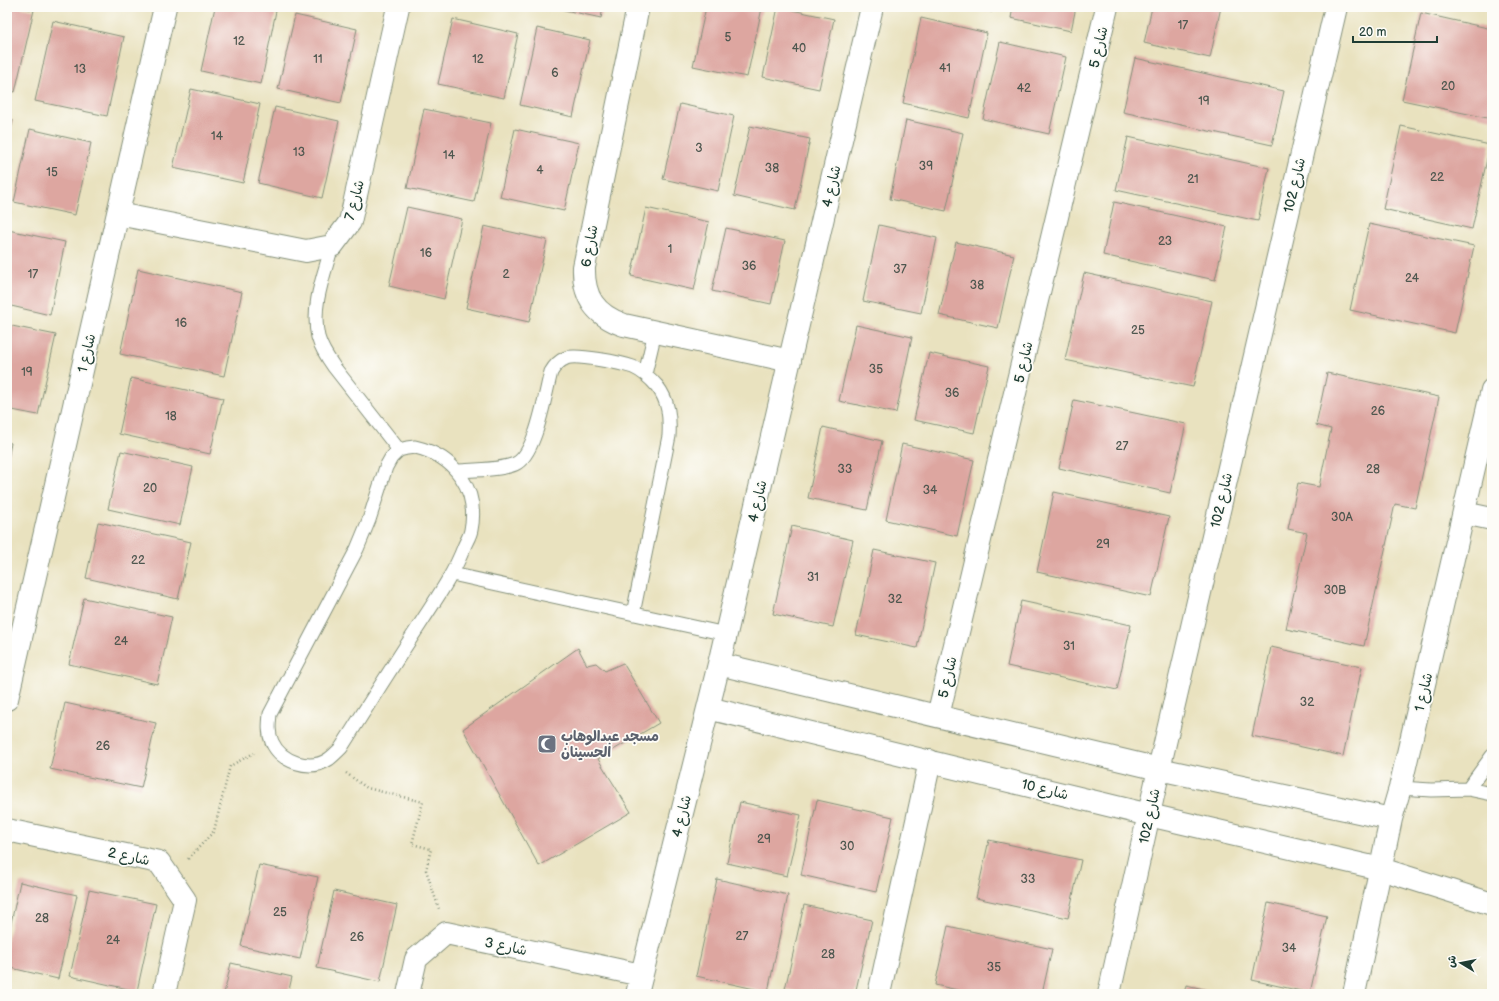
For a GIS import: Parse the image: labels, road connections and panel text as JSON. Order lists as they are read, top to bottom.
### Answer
{
  "streets": {
    "street": [
      "شارع 5",
      "شارع 102",
      "شارع 4",
      "شارع 7",
      "شارع 6",
      "شارع 1",
      "شارع 10",
      "شارع 2",
      "شارع 3"
    ]
  },
  "crossings": [
    ["شارع 102", "شارع 10"],
    ["شارع 4", "شارع 6"],
    ["شارع 4", "شارع 10"],
    ["شارع 4", "شارع 3"],
    ["شارع 1", "شارع 10"]
  ],
  "places": {
    "mosque": ["مسجد عبدالوهاب الحسينان"]
  },
  "house_numbers": [
    "17",
    "5",
    "12",
    "40",
    "11",
    "12",
    "41",
    "13",
    "6",
    "20",
    "42",
    "19",
    "14",
    "3",
    "13",
    "14",
    "39",
    "38",
    "4",
    "15",
    "22",
    "21",
    "23",
    "1",
    "16",
    "36",
    "37",
    "17",
    "2",
    "24",
    "38",
    "16",
    "25",
    "35",
    "19",
    "36",
    "26",
    "18",
    "27",
    "33",
    "28",
    "20",
    "34",
    "30A",
    "29",
    "22",
    "31",
    "30B",
    "32",
    "24",
    "31",
    "32",
    "26",
    "29",
    "30",
    "33",
    "25",
    "28",
    "27",
    "26",
    "24",
    "34",
    "28",
    "35"
  ],
  "scale_bar": "20 m",
  "north": "left"
}
